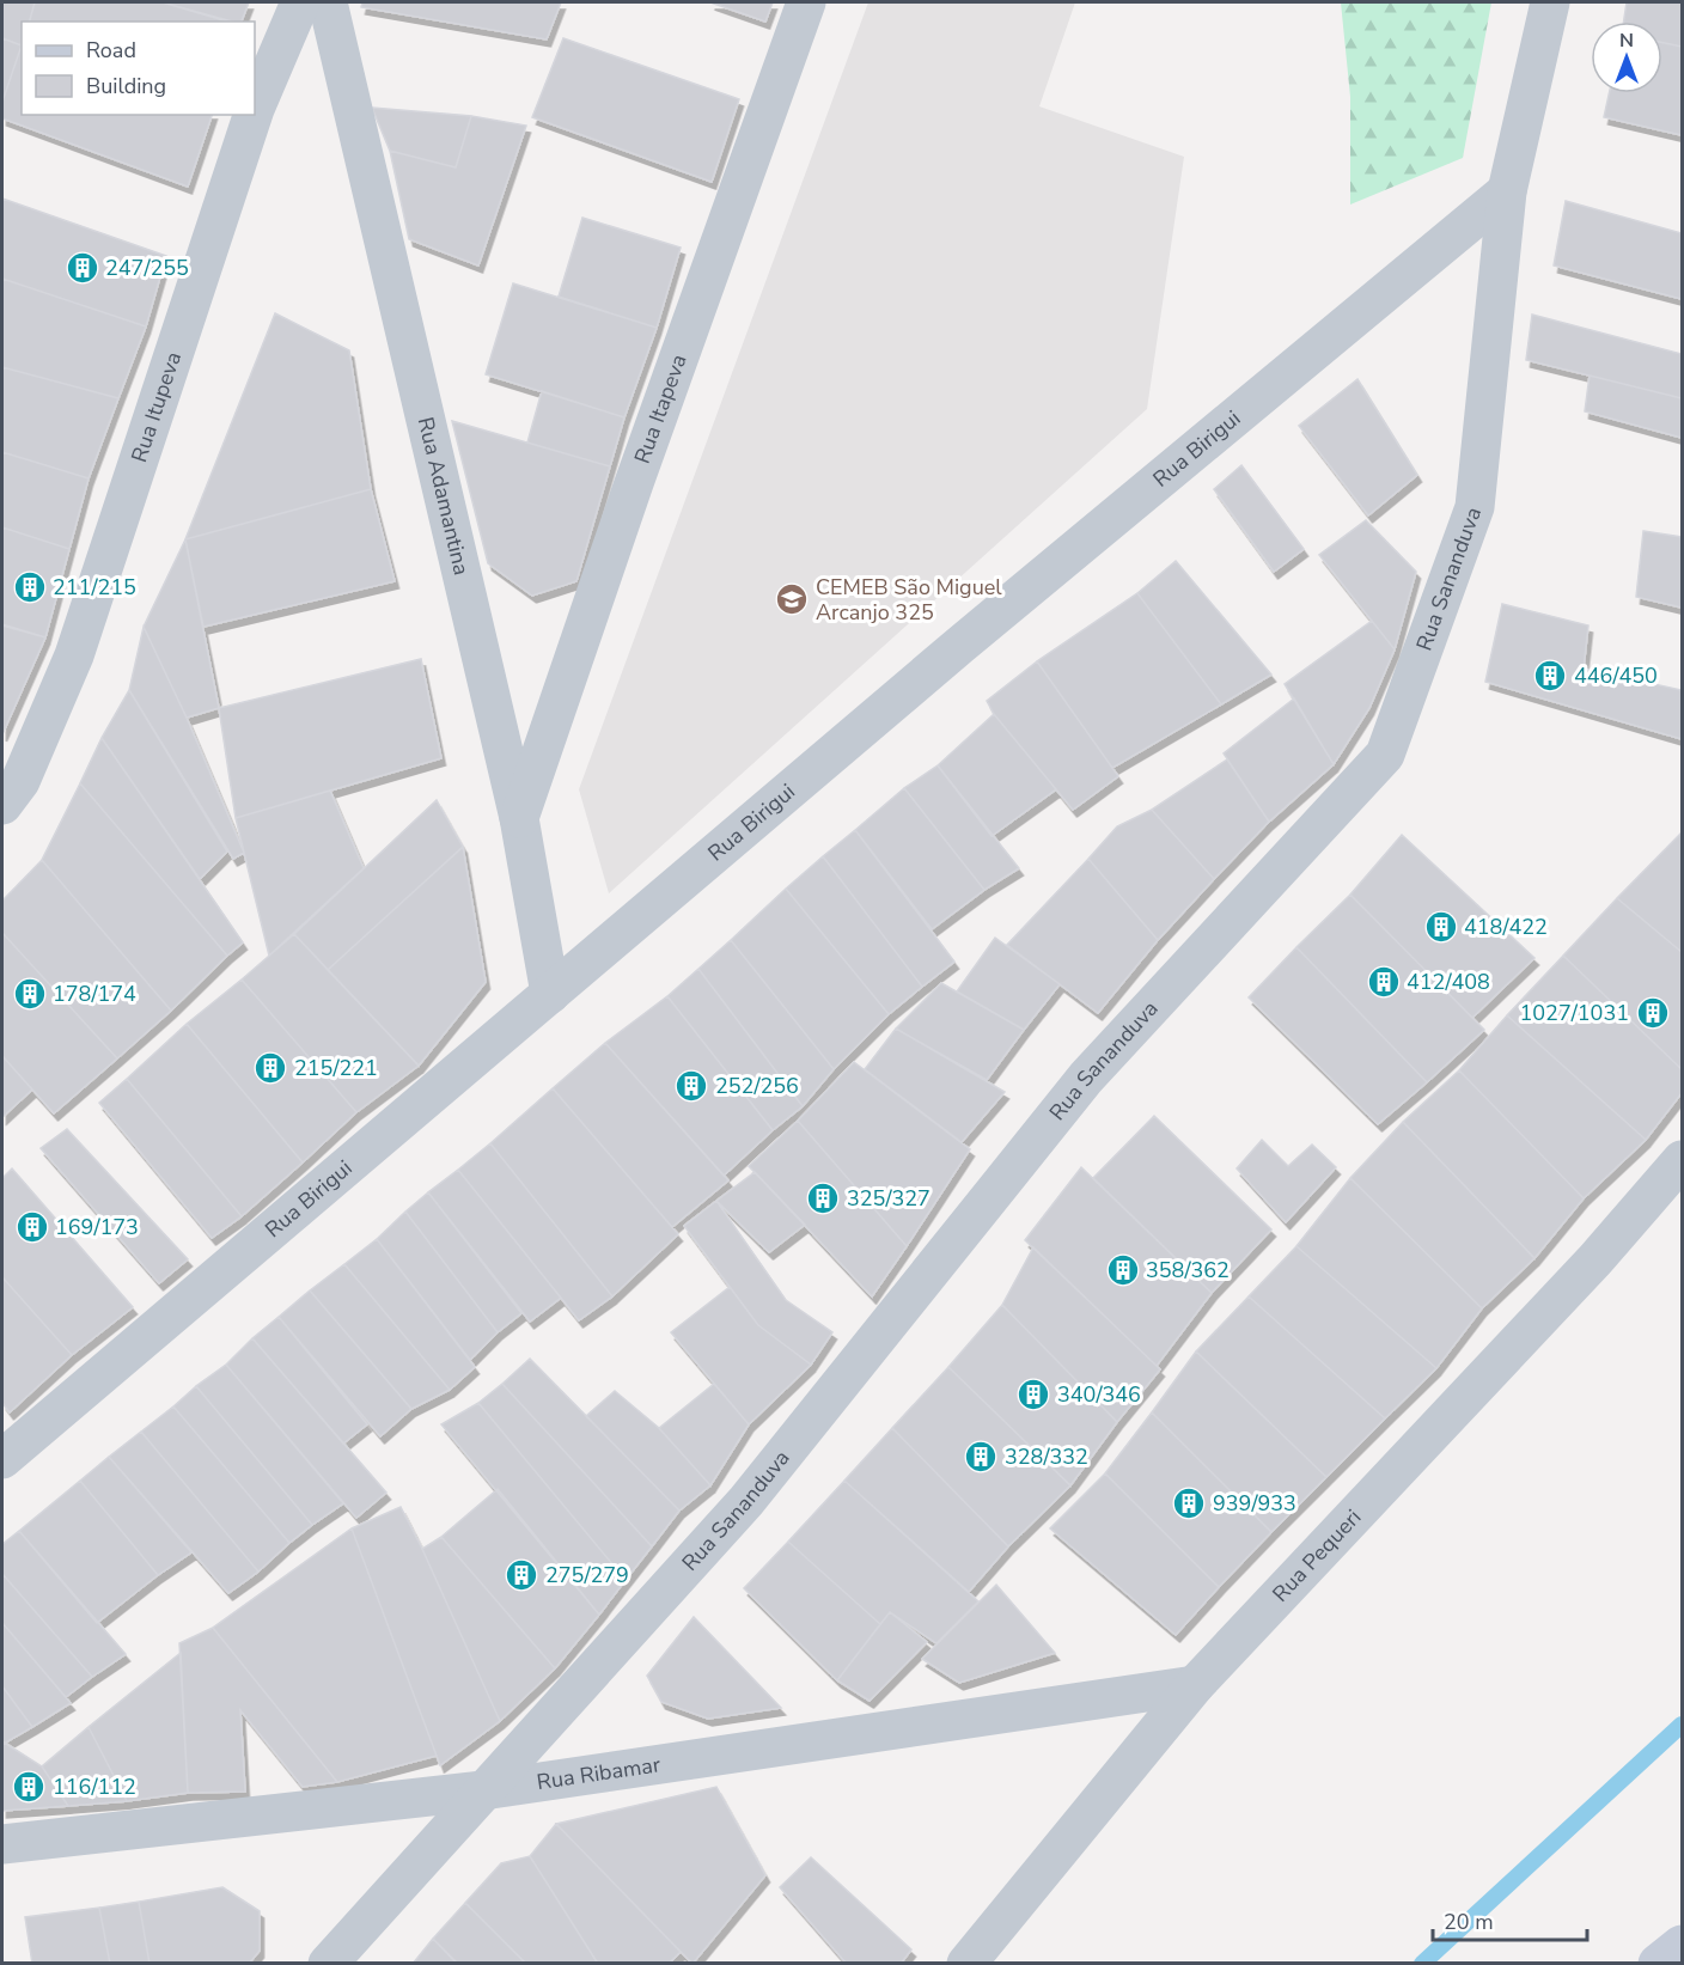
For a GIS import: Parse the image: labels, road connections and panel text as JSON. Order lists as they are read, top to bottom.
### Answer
{
  "streets": {
    "street": [
      "Rua Itupeva",
      "Rua Itapeva",
      "Rua Birigui",
      "Rua Adamantina",
      "Rua Sananduva",
      "Rua Pequeri",
      "Rua Ribamar"
    ]
  },
  "crossings": [
    ["Rua Itapeva", "Rua Adamantina"],
    ["Rua Birigui", "Rua Adamantina"],
    ["Rua Birigui", "Rua Sananduva"],
    ["Rua Sananduva", "Rua Ribamar"],
    ["Rua Pequeri", "Rua Ribamar"]
  ],
  "places": {
    "building": [
      "247/255",
      "211/215",
      "446/450",
      "418/422",
      "412/408",
      "178/174",
      "1027/1031",
      "215/221",
      "252/256",
      "325/327",
      "169/173",
      "358/362",
      "340/346",
      "328/332",
      "939/933",
      "275/279",
      "116/112"
    ],
    "school or university": ["CEMEB São Miguel Arcanjo 325"]
  },
  "legend": ["Road", "Building"],
  "scale_bar": "20 m",
  "north": "top"
}
